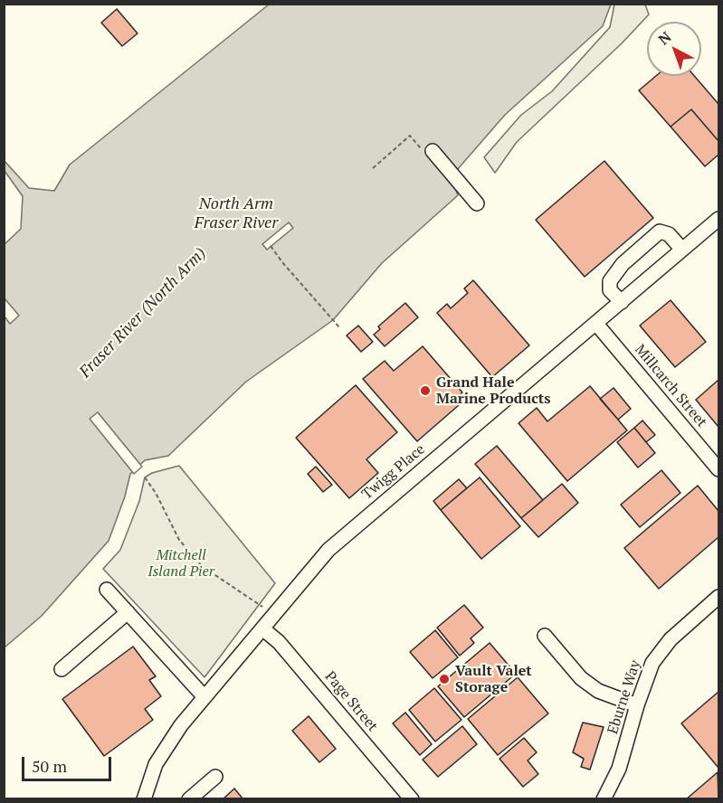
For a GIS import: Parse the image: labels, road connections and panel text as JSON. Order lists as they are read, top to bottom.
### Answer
{
  "streets": {
    "street": [
      "Millcarch Street",
      "Twigg Place",
      "Eburne Way",
      "Page Street"
    ]
  },
  "crossings": [
    ["Millcarch Street", "Twigg Place"],
    ["Twigg Place", "Page Street"]
  ],
  "water": ["North Arm Fraser River", "Fraser River (North Arm)"],
  "parks": ["Mitchell Island Pier"],
  "places": ["Grand Hale Marine Products", "Vault Valet Storage"],
  "scale_bar": "50 m",
  "north": "top left"
}
